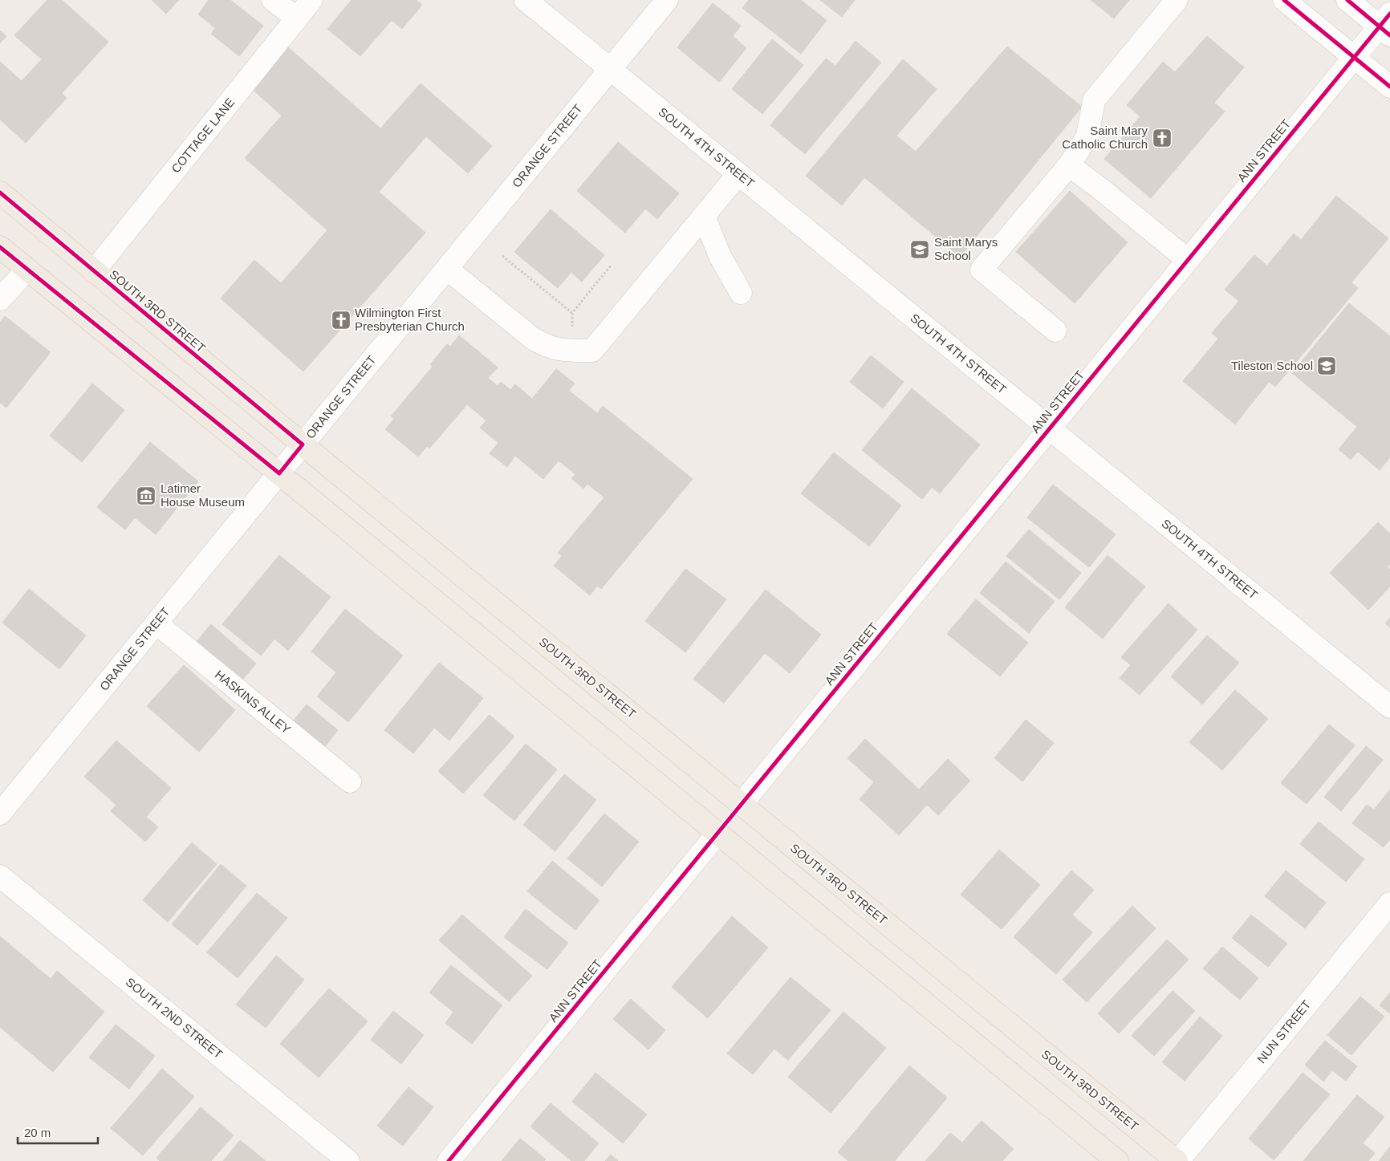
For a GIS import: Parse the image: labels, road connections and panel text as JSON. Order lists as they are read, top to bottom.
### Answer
{
  "streets": {
    "main road": ["SOUTH 3RD STREET"],
    "street": [
      "COTTAGE LANE",
      "ORANGE STREET",
      "SOUTH 4TH STREET",
      "ANN STREET",
      "HASKINS ALLEY",
      "SOUTH 2ND STREET",
      "NUN STREET"
    ]
  },
  "crossings": [
    ["COTTAGE LANE", "SOUTH 3RD STREET"],
    ["ORANGE STREET", "SOUTH 4TH STREET"],
    ["ORANGE STREET", "SOUTH 3RD STREET"],
    ["ORANGE STREET", "HASKINS ALLEY"],
    ["SOUTH 4TH STREET", "ANN STREET"],
    ["ANN STREET", "SOUTH 3RD STREET"],
    ["SOUTH 3RD STREET", "NUN STREET"]
  ],
  "places": {
    "church": ["Saint Mary Catholic Church", "Wilmington First Presbyterian Church"],
    "school or university": ["Saint Marys School", "Tileston School"],
    "museum": ["Latimer House Museum"]
  },
  "scale_bar": "20 m"
}
